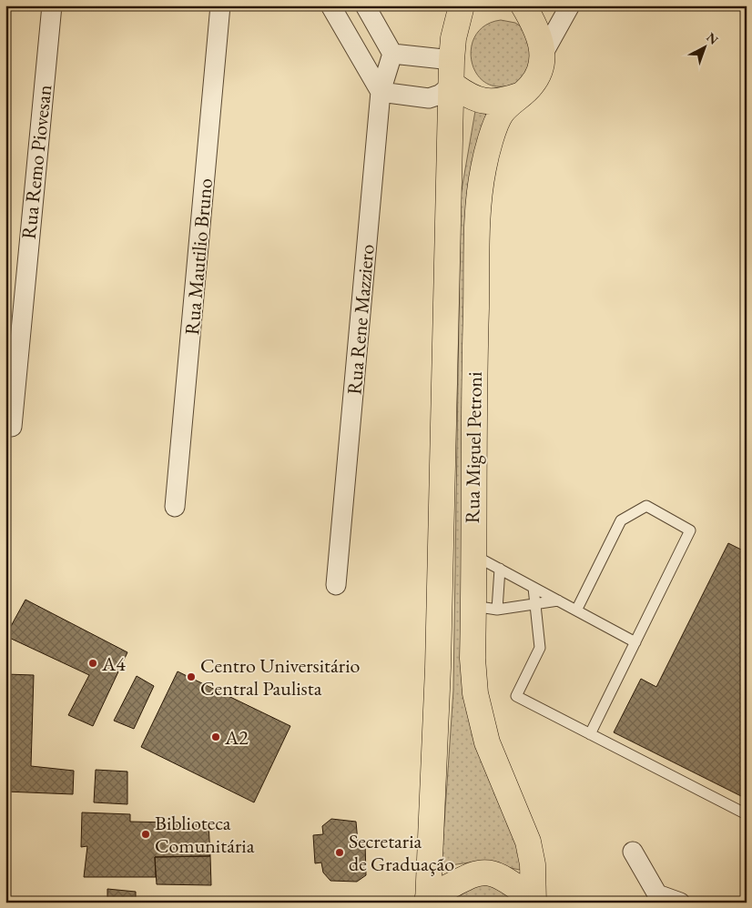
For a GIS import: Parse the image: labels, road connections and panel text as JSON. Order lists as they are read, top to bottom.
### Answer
{
  "streets": {
    "main road": ["Rua Miguel Petroni"],
    "street": ["Rua Remo Piovesan", "Rua Mautilio Bruno", "Rua Rene Mazziero"]
  },
  "places": [
    "A4",
    "Centro Universitário Central Paulista",
    "A2",
    "Biblioteca Comunitária",
    "Secretaria de Graduação"
  ],
  "north": "top right"
}
